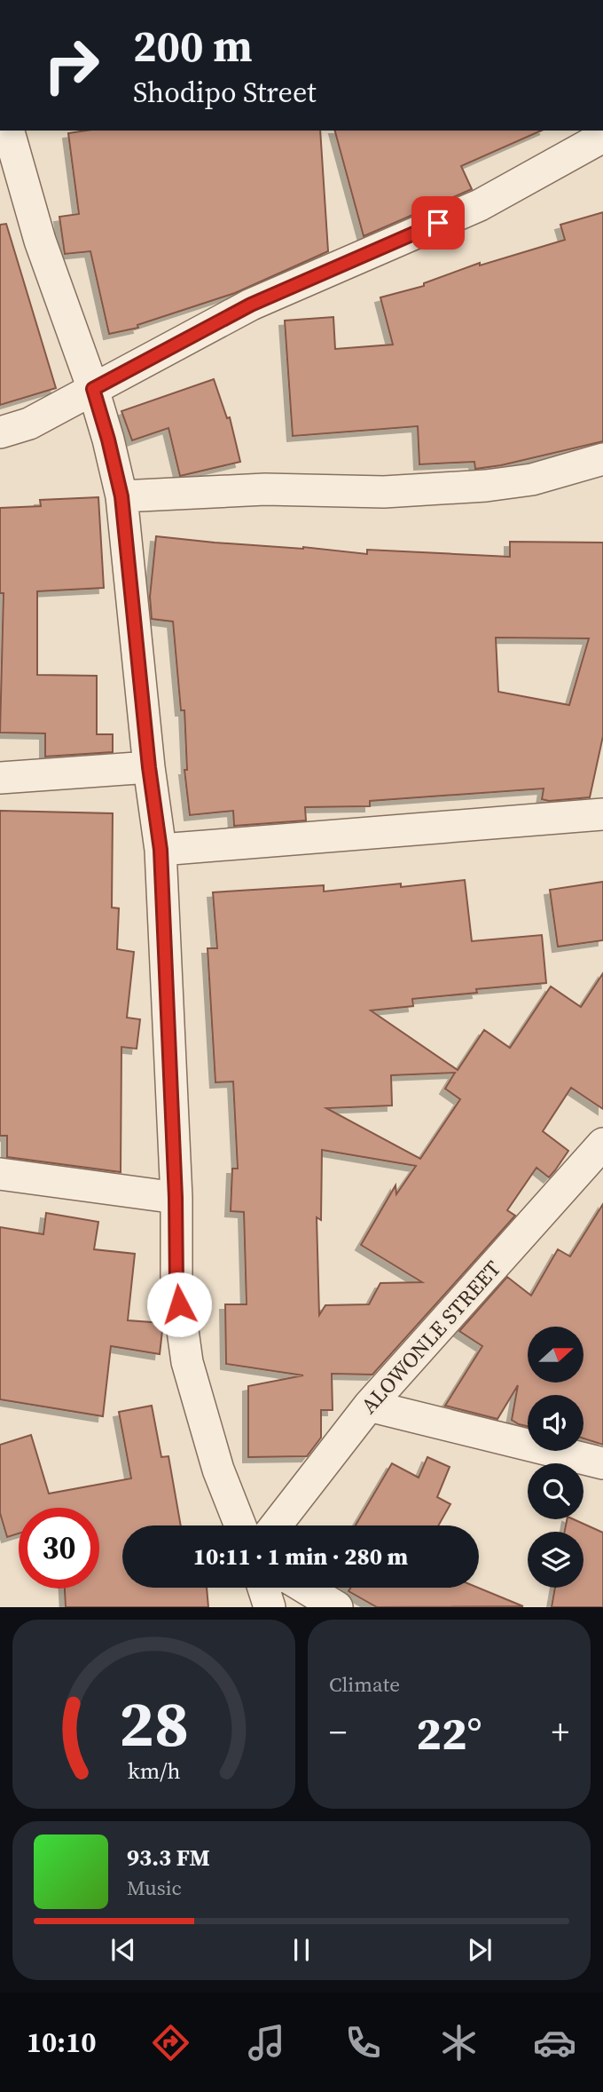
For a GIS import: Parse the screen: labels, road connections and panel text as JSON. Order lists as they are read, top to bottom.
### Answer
{
  "streets": {
    "street": ["ALOWONLE STREET"]
  },
  "north": "right",
  "page": {
    "turn": ["200 m", "Shodipo Street"],
    "limit": "30",
    "trip": "10:11 · 1 min · 280 m",
    "tile": "Climate",
    "heat": ["−", "22°", "+"],
    "song": ["93.3 FM", "Music"],
    "tabs": "10:10",
    "gauge": ["28", "km/h"]
  }
}
